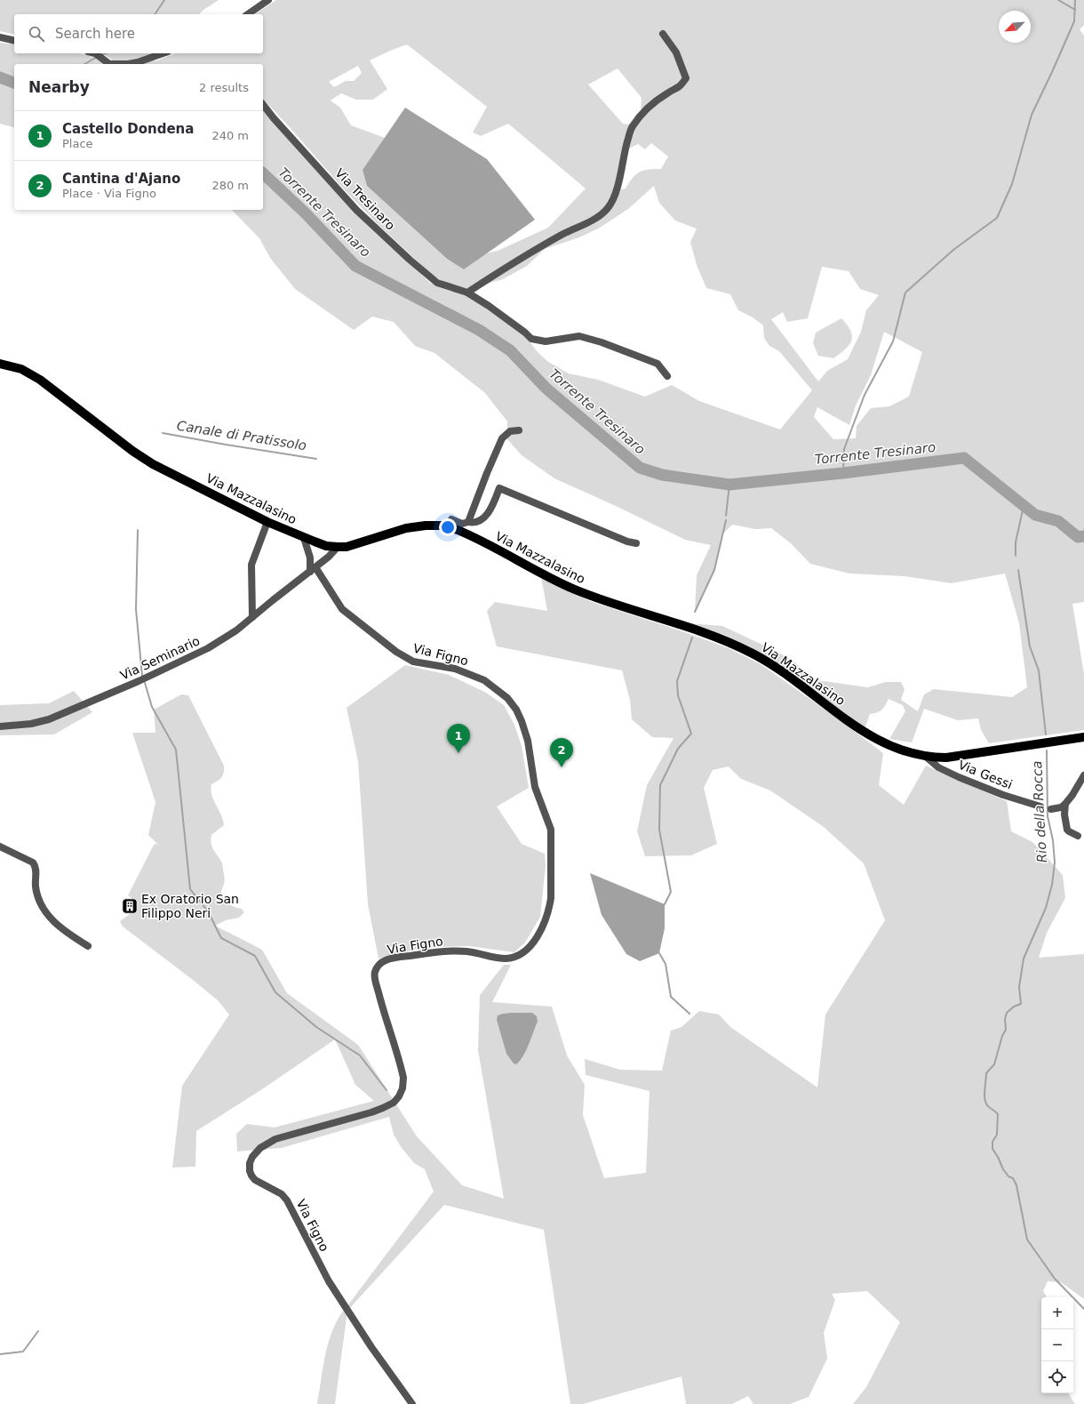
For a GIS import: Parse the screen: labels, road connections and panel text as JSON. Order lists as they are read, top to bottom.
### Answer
{
  "streets": {
    "main road": ["Via Mazzalasino"],
    "street": [
      "Via Tresinaro",
      "Via Figno",
      "Via Seminario",
      "Via Gessi"
    ]
  },
  "crossings": [
    ["Via Mazzalasino", "Via Seminario"],
    ["Via Mazzalasino", "Via Gessi"],
    ["Via Figno", "Via Seminario"]
  ],
  "water": ["Torrente Tresinaro", "Canale di Pratissolo", "Rio della Rocca"],
  "places": {
    "building": ["Ex Oratorio San Filippo Neri"]
  },
  "north": "bottom left",
  "page": {
    "search": "Search here",
    "heading": ["Nearby", "2 results"],
    "list": [
      {
        "mark": "1",
        "name": "Castello Dondena",
        "note": "Place",
        "value": "240 m"
      },
      {
        "mark": "2",
        "name": "Cantina d'Ajano",
        "note": "Place · Via Figno",
        "value": "280 m"
      }
    ],
    "pins": ["1", "2"],
    "map_buttons": ["+", "−"]
  }
}
